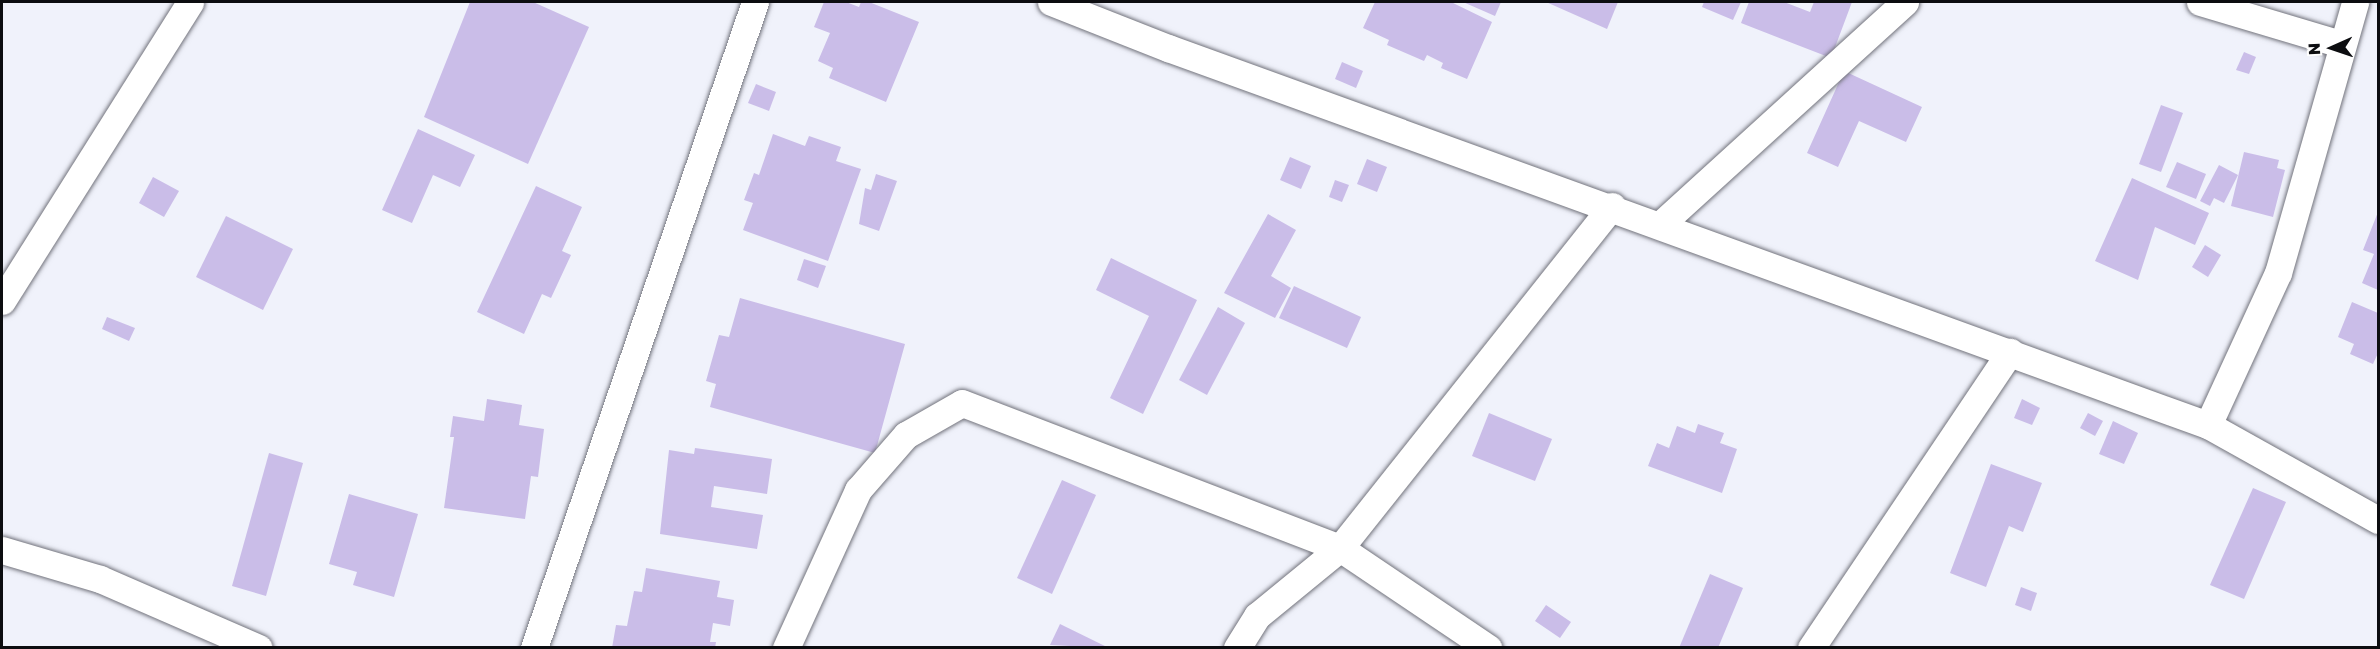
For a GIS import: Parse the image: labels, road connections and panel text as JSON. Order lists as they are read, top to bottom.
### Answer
{
  "north": "left"
}
